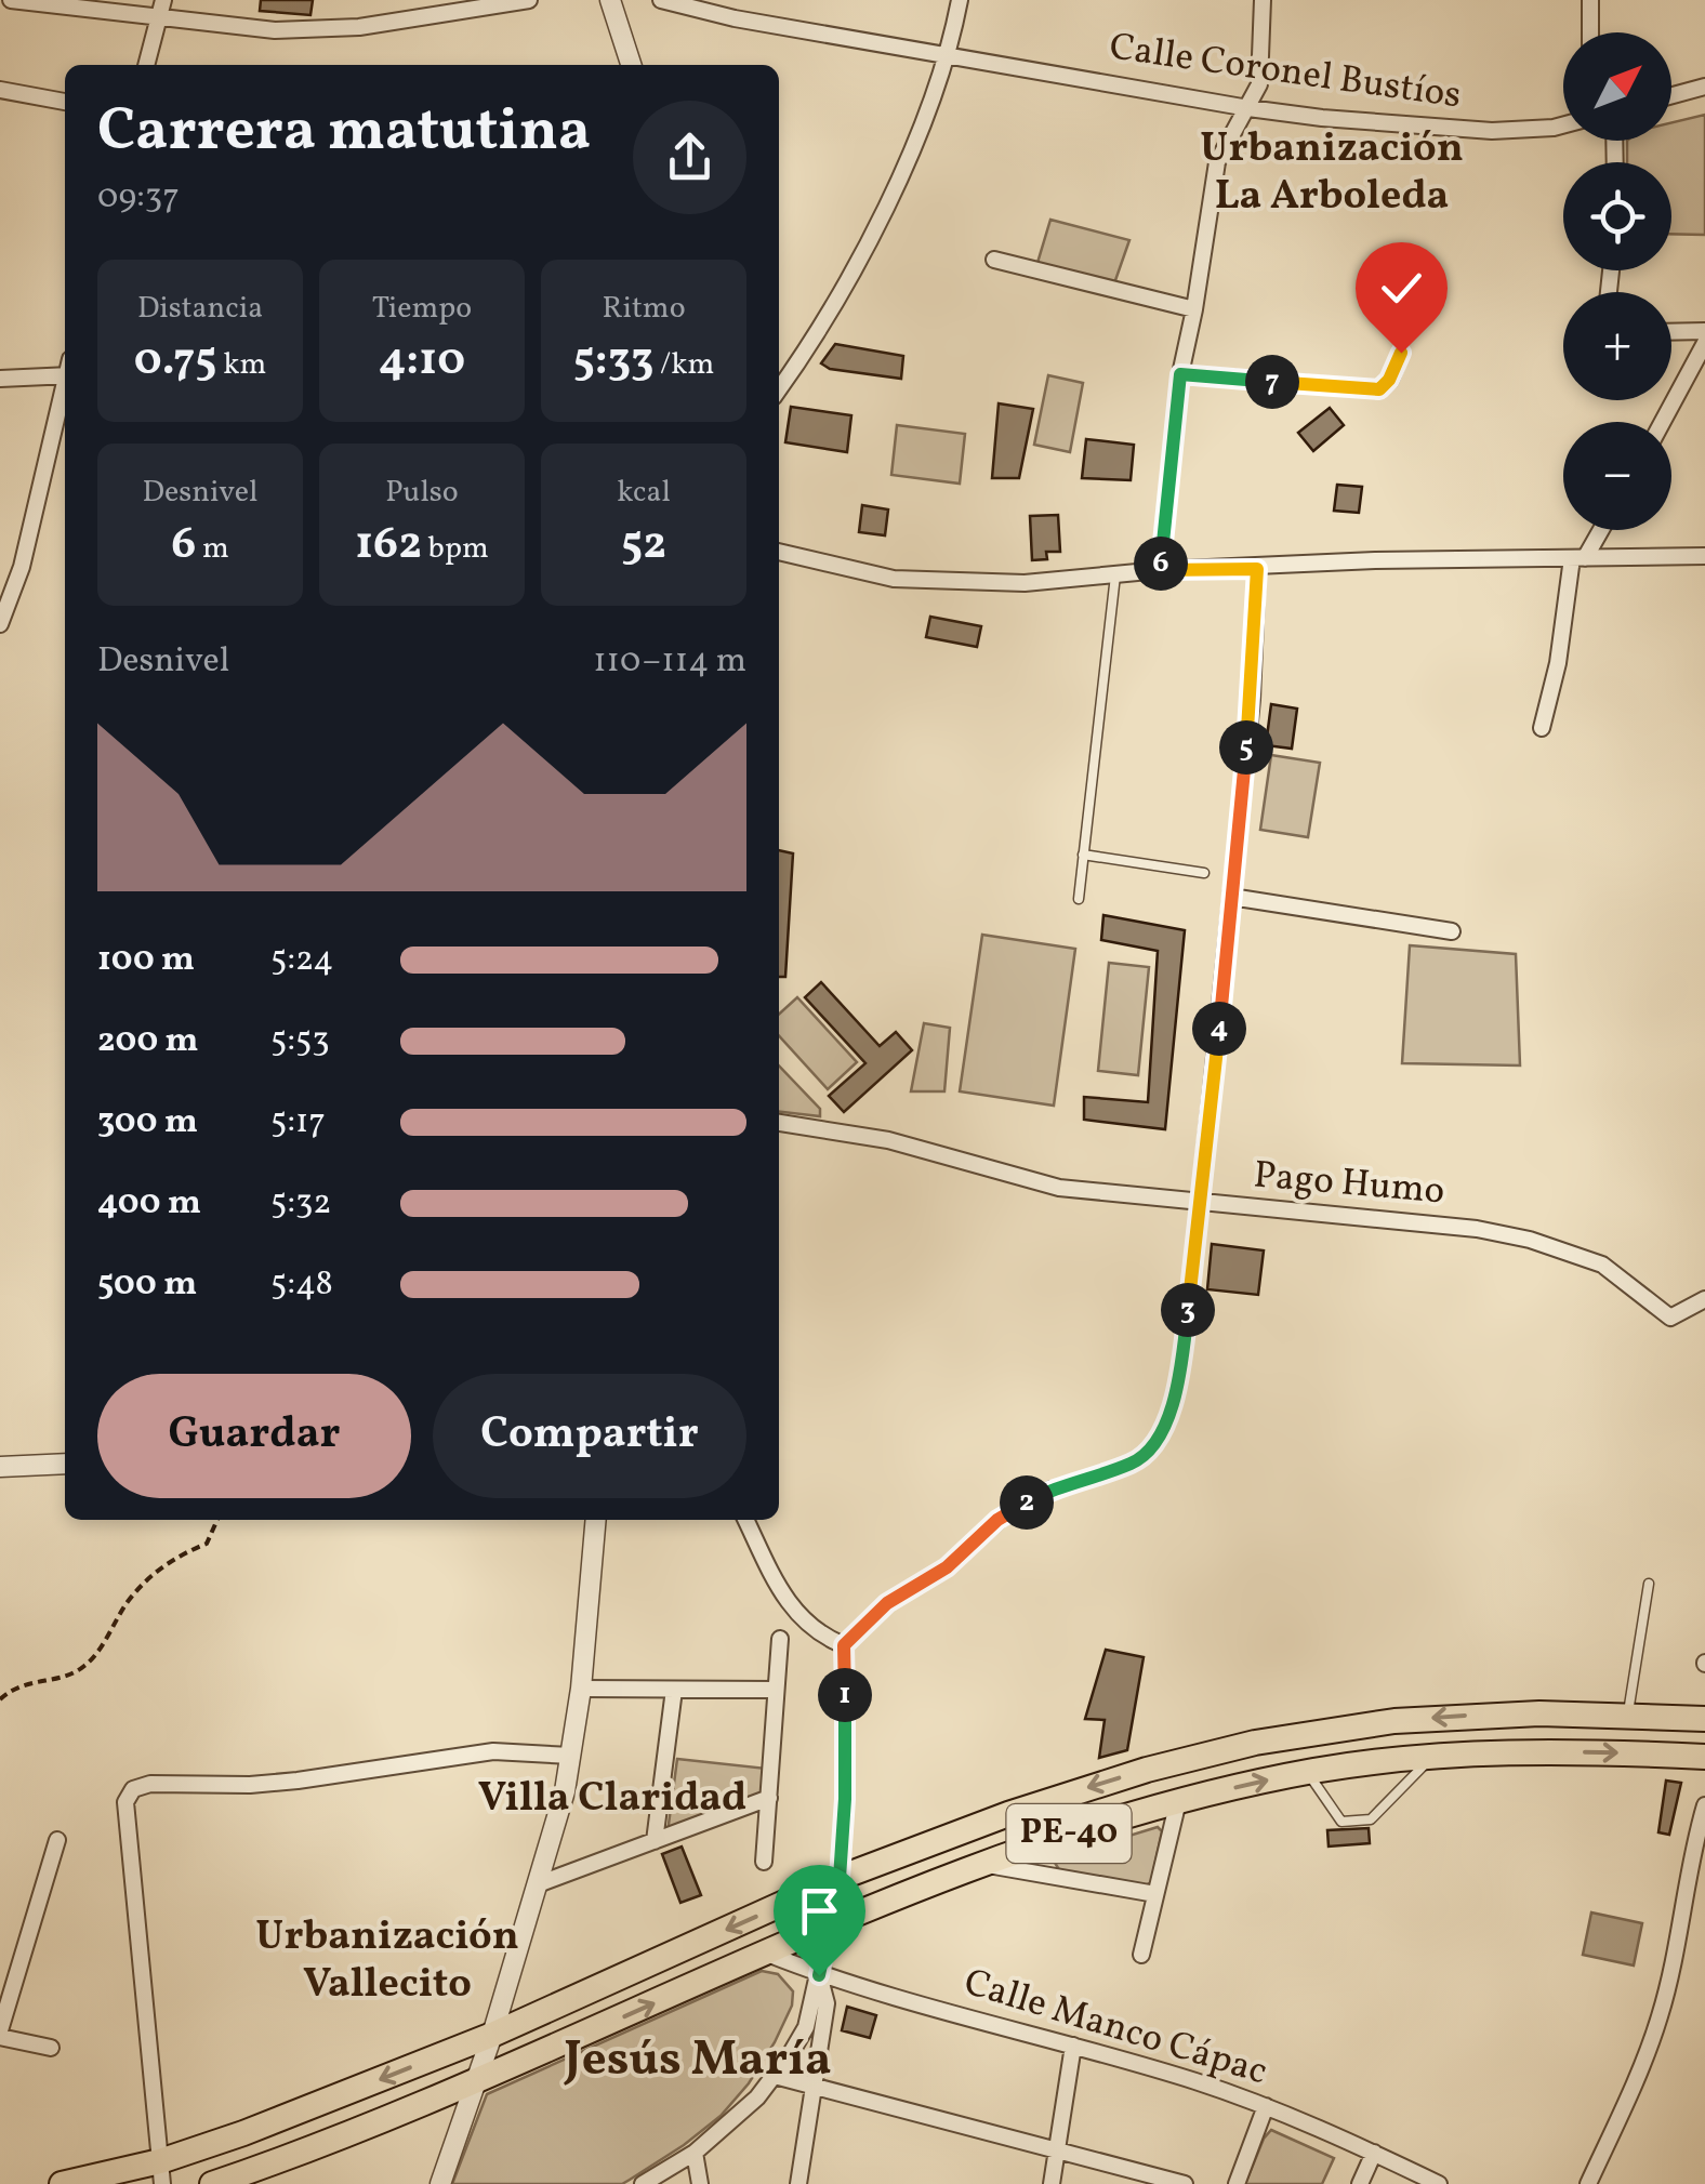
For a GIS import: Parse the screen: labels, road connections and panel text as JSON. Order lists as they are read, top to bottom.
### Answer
{
  "streets": {
    "highway": ["PE-40"],
    "street": ["Calle Coronel Bustíos", "Pago Humo", "Calle Manco Cápac"]
  },
  "crossings": [
    ["PE-40", "Calle Manco Cápac"]
  ],
  "districts": [
    "Urbanización La Arboleda",
    "Villa Claridad",
    "Urbanización Vallecito",
    "Jesús María"
  ],
  "north": "top right",
  "page": {
    "map_buttons": ["+", "−"],
    "heading": ["Carrera matutina", "09:37"],
    "stats": [
      ["Distancia", "0.75 km"],
      ["Tiempo", "4:10"],
      ["Ritmo", "5:33 /km"],
      ["Desnivel", "6 m"],
      ["Pulso", "162 bpm"],
      ["kcal", "52"]
    ],
    "pins": [
      "7",
      "6",
      "5",
      "4",
      "3",
      "2",
      "1"
    ],
    "chart": ["Desnivel", "110–114 m"],
    "list": [
      {
        "name": "100 m",
        "note": "5:24"
      },
      {
        "name": "200 m",
        "note": "5:53"
      },
      {
        "name": "300 m",
        "note": "5:17"
      },
      {
        "name": "400 m",
        "note": "5:32"
      },
      {
        "name": "500 m",
        "note": "5:48"
      }
    ],
    "buttons": ["Guardar", "Compartir"]
  }
}
